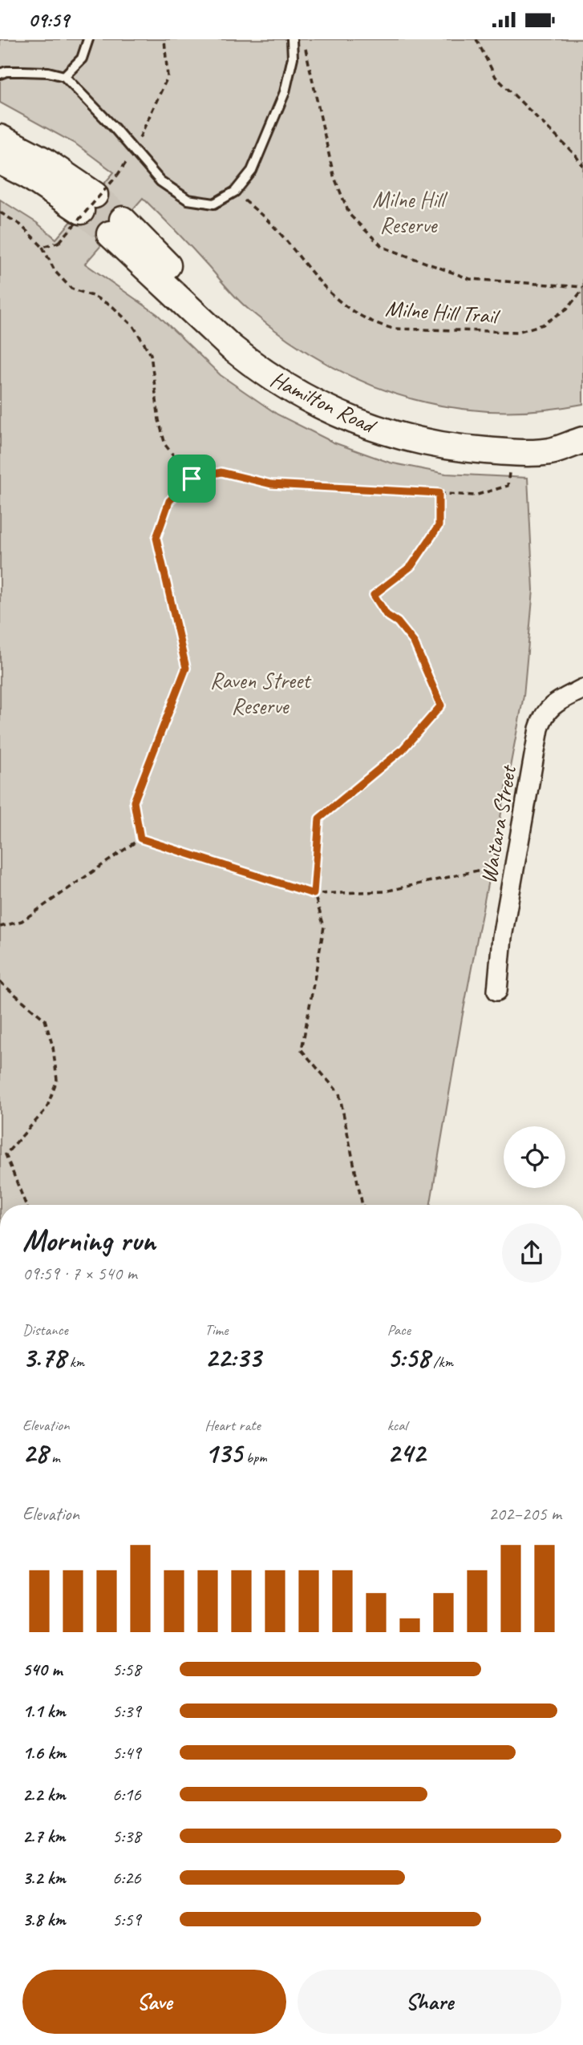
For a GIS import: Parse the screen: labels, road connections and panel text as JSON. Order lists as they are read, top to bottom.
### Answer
{
  "streets": {
    "main road": ["Hamilton Road"],
    "street": ["Waitara Street"],
    "path": ["Milne Hill Trail"]
  },
  "parks": ["Milne Hill Reserve", "Raven Street Reserve"],
  "page": {
    "status": "09:59",
    "heading": ["Morning run", "09:59 · 7 × 540 m"],
    "stats": [
      ["Distance", "3.78 km"],
      ["Time", "22:33"],
      ["Pace", "5:58 /km"],
      ["Elevation", "28 m"],
      ["Heart rate", "135 bpm"],
      ["kcal", "242"]
    ],
    "chart": ["Elevation", "202–205 m"],
    "list": [
      {
        "name": "540 m",
        "note": "5:58"
      },
      {
        "name": "1.1 km",
        "note": "5:39"
      },
      {
        "name": "1.6 km",
        "note": "5:49"
      },
      {
        "name": "2.2 km",
        "note": "6:16"
      },
      {
        "name": "2.7 km",
        "note": "5:38"
      },
      {
        "name": "3.2 km",
        "note": "6:26"
      },
      {
        "name": "3.8 km",
        "note": "5:59"
      }
    ],
    "buttons": ["Save", "Share"]
  }
}
